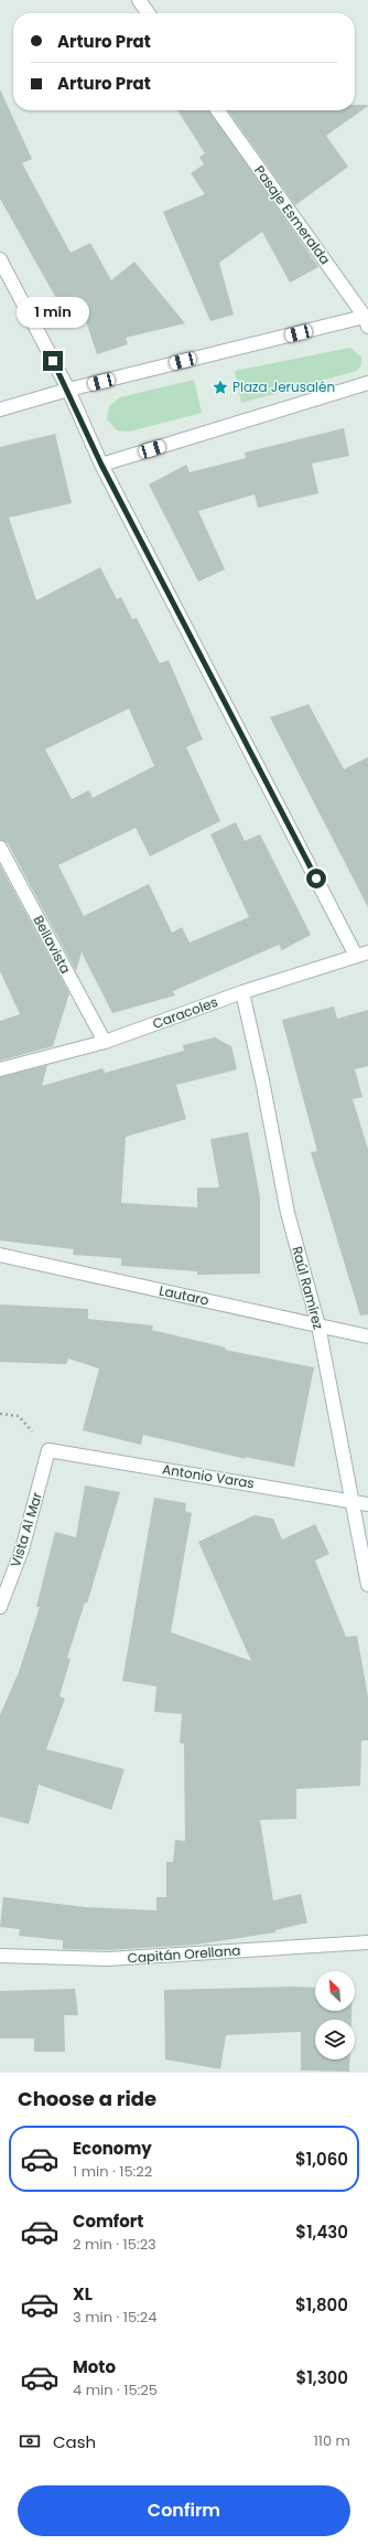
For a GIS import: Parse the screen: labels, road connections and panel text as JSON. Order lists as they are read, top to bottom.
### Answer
{
  "streets": {
    "street": [
      "Pasaje Esmeralda",
      "Bellavista",
      "Caracoles",
      "Raúl Ramírez",
      "Lautaro",
      "Antonio Varas",
      "Vista Al Mar",
      "Capitán Orellana"
    ]
  },
  "crossings": [
    ["Bellavista", "Caracoles"],
    ["Caracoles", "Raúl Ramírez"],
    ["Raúl Ramírez", "Lautaro"],
    ["Raúl Ramírez", "Antonio Varas"],
    ["Antonio Varas", "Vista Al Mar"]
  ],
  "places": {
    "place": ["Plaza Jerusalén"]
  },
  "north": "top left",
  "page": {
    "banner": ["Arturo Prat", "Arturo Prat"],
    "bubble": "1 min",
    "heading": "Choose a ride",
    "list": [
      {
        "name": "Economy",
        "note": "1 min · 15:22",
        "value": "$1,060"
      },
      {
        "name": "Comfort",
        "note": "2 min · 15:23",
        "value": "$1,430"
      },
      {
        "name": "XL",
        "note": "3 min · 15:24",
        "value": "$1,800"
      },
      {
        "name": "Moto",
        "note": "4 min · 15:25",
        "value": "$1,300"
      }
    ],
    "pay": ["Cash", "110 m"],
    "buttons": "Confirm"
  }
}
